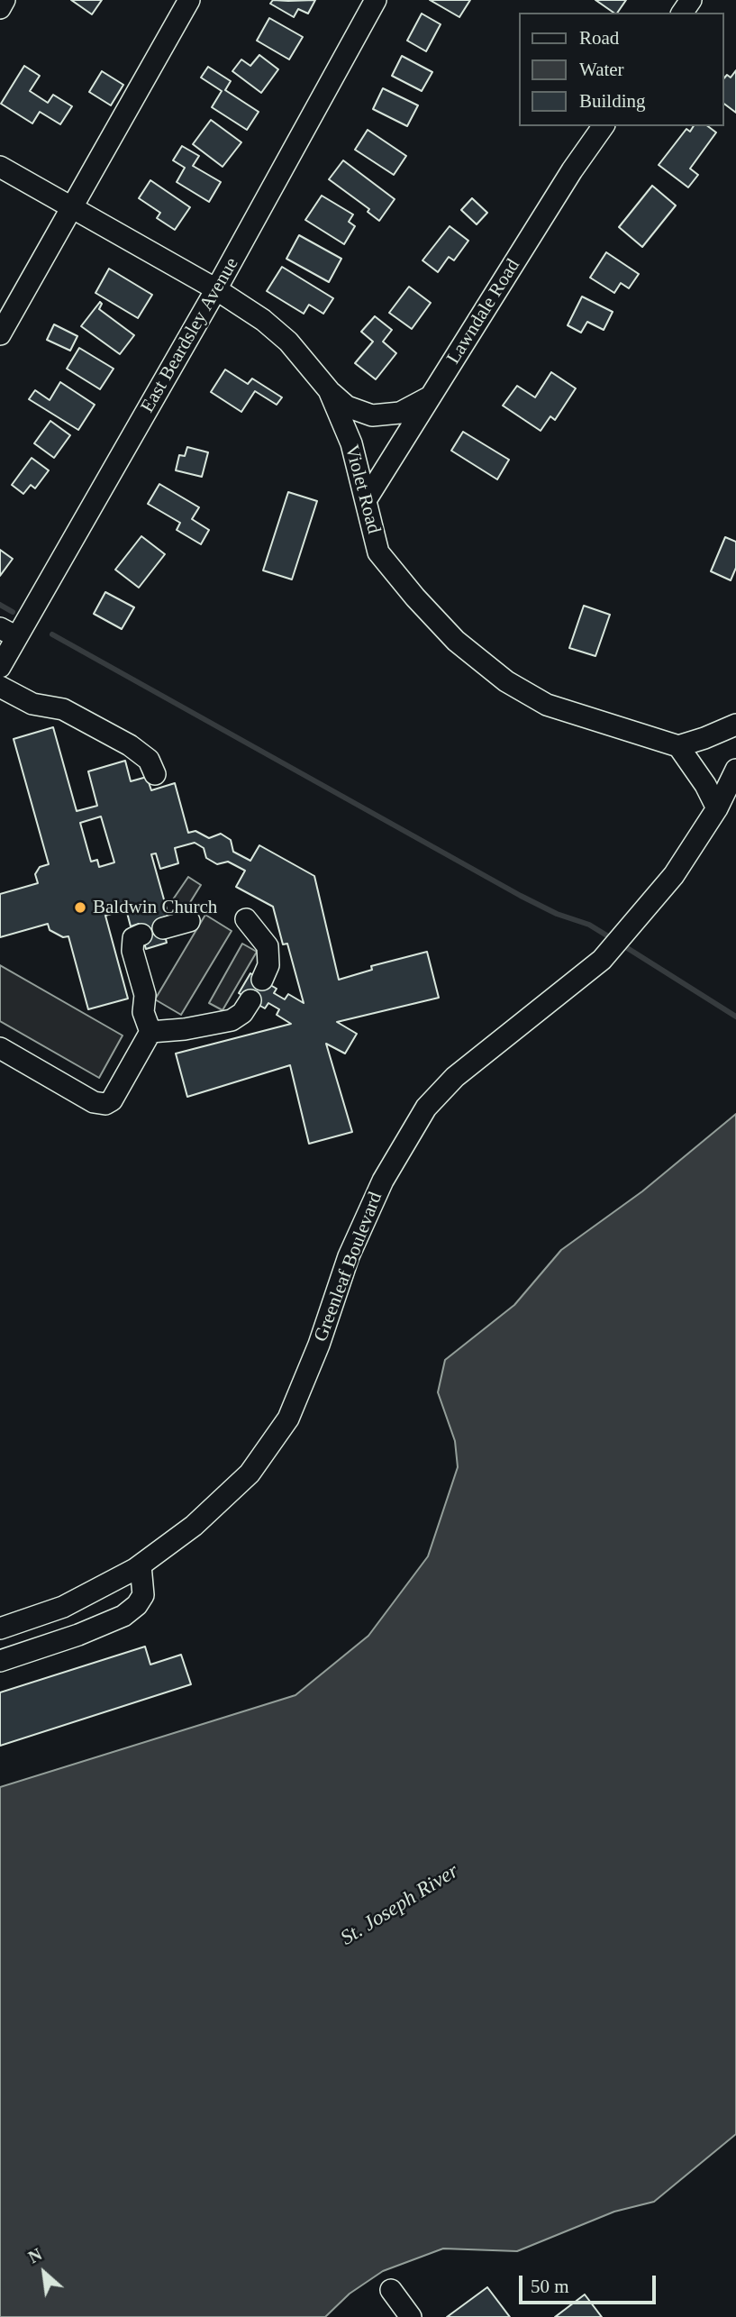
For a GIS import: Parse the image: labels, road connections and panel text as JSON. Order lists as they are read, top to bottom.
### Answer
{
  "streets": {
    "street": [
      "Lawndale Road",
      "East Beardsley Avenue",
      "Violet Road",
      "Greenleaf Boulevard"
    ]
  },
  "crossings": [
    ["Lawndale Road", "Violet Road"],
    ["East Beardsley Avenue", "Violet Road"]
  ],
  "water": ["St. Joseph River"],
  "places": ["Baldwin Church"],
  "legend": ["Road", "Water", "Building"],
  "scale_bar": "50 m",
  "north": "top left"
}
